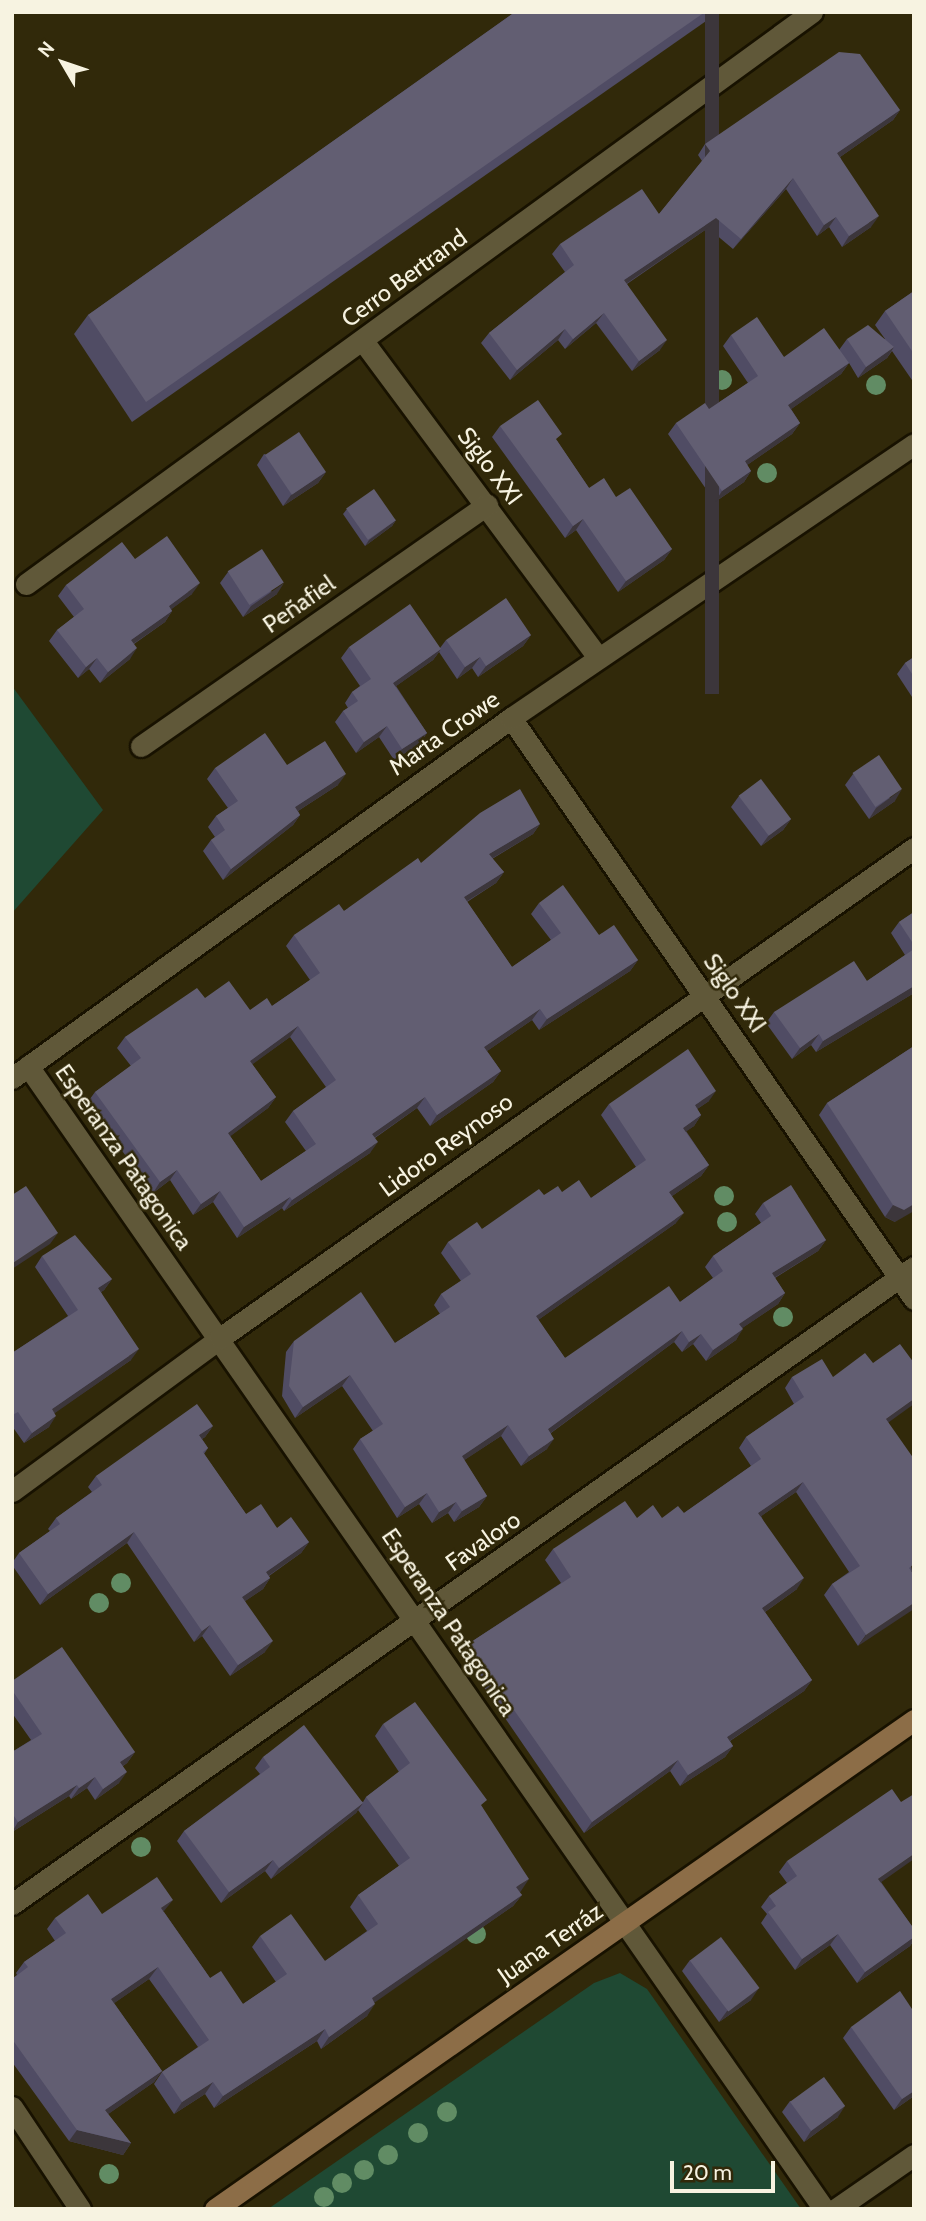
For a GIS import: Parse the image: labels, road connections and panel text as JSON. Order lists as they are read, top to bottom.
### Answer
{
  "streets": {
    "street": [
      "Cerro Bertrand",
      "Siglo XXI",
      "Peñafiel",
      "Marta Crowe",
      "Lidoro Reynoso",
      "Esperanza Patagonica",
      "Favaloro",
      "Juana Terráz"
    ]
  },
  "crossings": [
    ["Cerro Bertrand", "Siglo XXI"],
    ["Siglo XXI", "Peñafiel"],
    ["Siglo XXI", "Marta Crowe"],
    ["Siglo XXI", "Lidoro Reynoso"],
    ["Siglo XXI", "Favaloro"],
    ["Marta Crowe", "Esperanza Patagonica"],
    ["Lidoro Reynoso", "Esperanza Patagonica"],
    ["Esperanza Patagonica", "Favaloro"],
    ["Esperanza Patagonica", "Juana Terráz"]
  ],
  "scale_bar": "20 m",
  "north": "top left"
}
